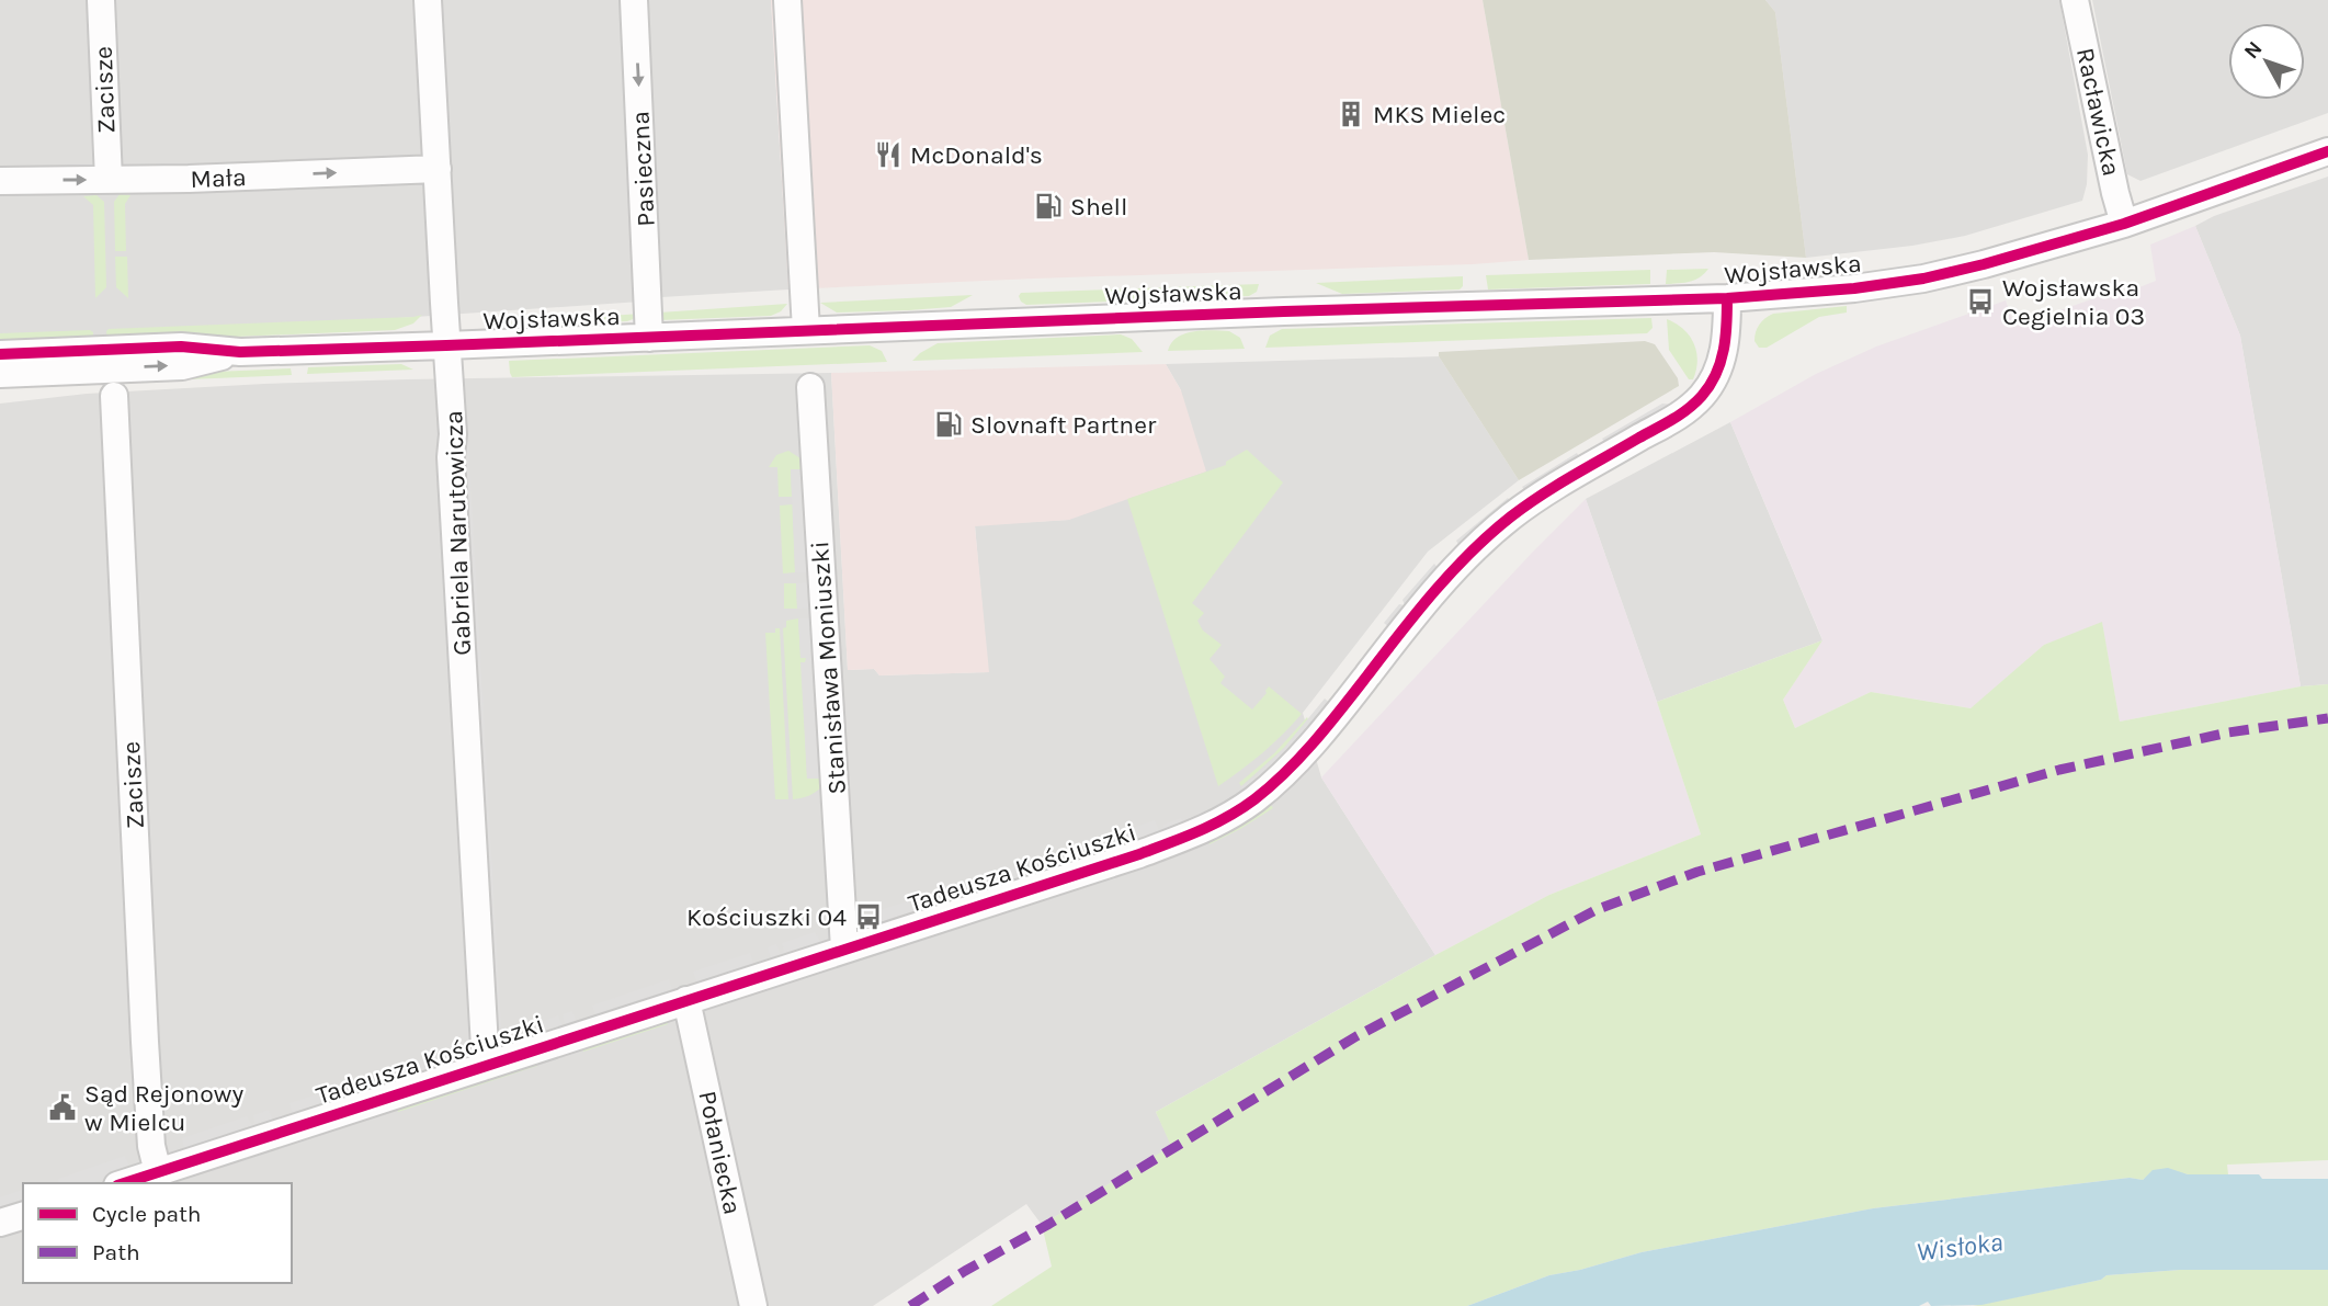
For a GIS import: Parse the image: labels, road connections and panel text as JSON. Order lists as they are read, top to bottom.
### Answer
{
  "streets": {
    "street": [
      "Zacisze",
      "Racławicka",
      "Pasieczna",
      "Mała",
      "Wojsławska",
      "Gabriela Narutowicza",
      "Stanisława Moniuszki",
      "Tadeusza Kościuszki",
      "Połaniecka"
    ]
  },
  "crossings": [
    ["Zacisze", "Mała"],
    ["Zacisze", "Tadeusza Kościuszki"],
    ["Racławicka", "Wojsławska"],
    ["Pasieczna", "Wojsławska"],
    ["Mała", "Gabriela Narutowicza"],
    ["Wojsławska", "Gabriela Narutowicza"],
    ["Wojsławska", "Tadeusza Kościuszki"],
    ["Gabriela Narutowicza", "Tadeusza Kościuszki"],
    ["Stanisława Moniuszki", "Tadeusza Kościuszki"],
    ["Tadeusza Kościuszki", "Połaniecka"]
  ],
  "one_way": ["Mała"],
  "water": ["Wisłoka"],
  "places": {
    "building": ["MKS Mielec"],
    "restaurant": ["McDonald's"],
    "fuel station": ["Shell", "Slovnaft Partner"],
    "bus stop": ["Wojsławska Cegielnia 03", "Kościuszki 04"],
    "public building": ["Sąd Rejonowy w Mielcu"]
  },
  "legend": ["Cycle path", "Path"],
  "north": "top left"
}
